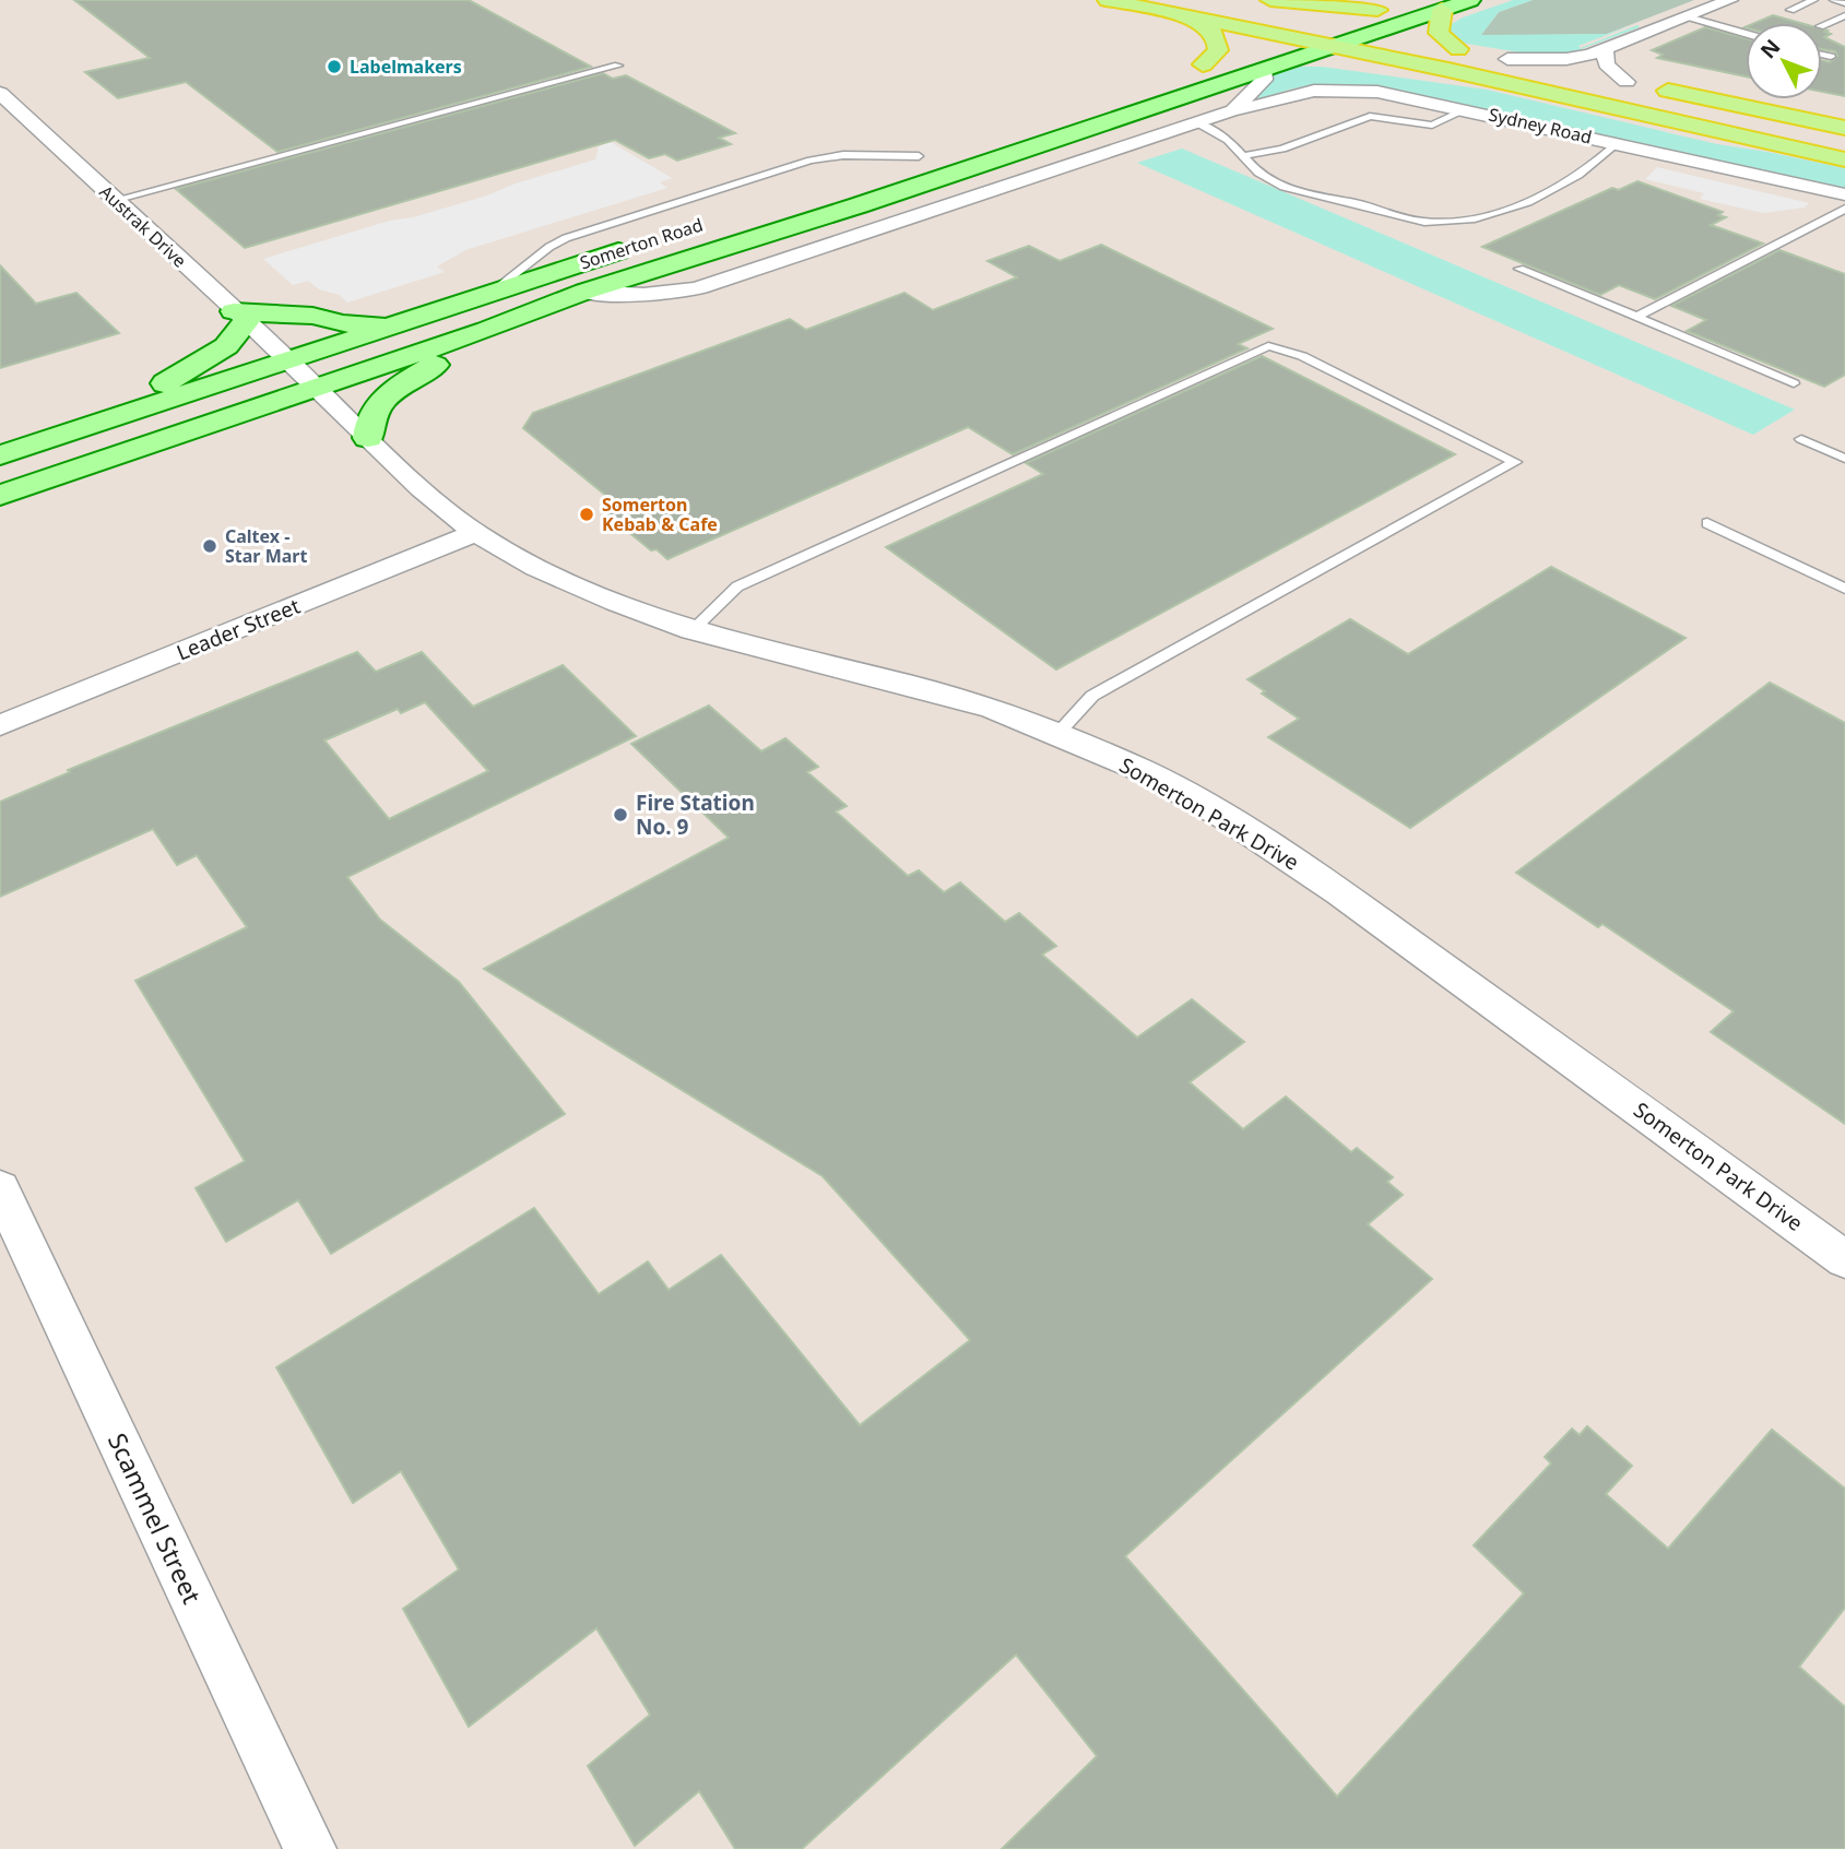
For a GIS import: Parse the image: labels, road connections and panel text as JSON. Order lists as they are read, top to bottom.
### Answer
{
  "streets": {
    "highway": ["Sydney Road"],
    "main road": ["Somerton Road"],
    "street": [
      "Austrak Drive",
      "Leader Street",
      "Somerton Park Drive",
      "Scammel Street"
    ]
  },
  "crossings": [
    ["Sydney Road", "Somerton Road"],
    ["Austrak Drive", "Somerton Road"],
    ["Austrak Drive", "Somerton Park Drive"],
    ["Somerton Road", "Somerton Park Drive"],
    ["Leader Street", "Somerton Park Drive"]
  ],
  "places": [
    "Labelmakers",
    "Somerton Kebab & Cafe",
    "Caltex - Star Mart",
    "Fire Station No. 9"
  ],
  "north": "top left"
}
